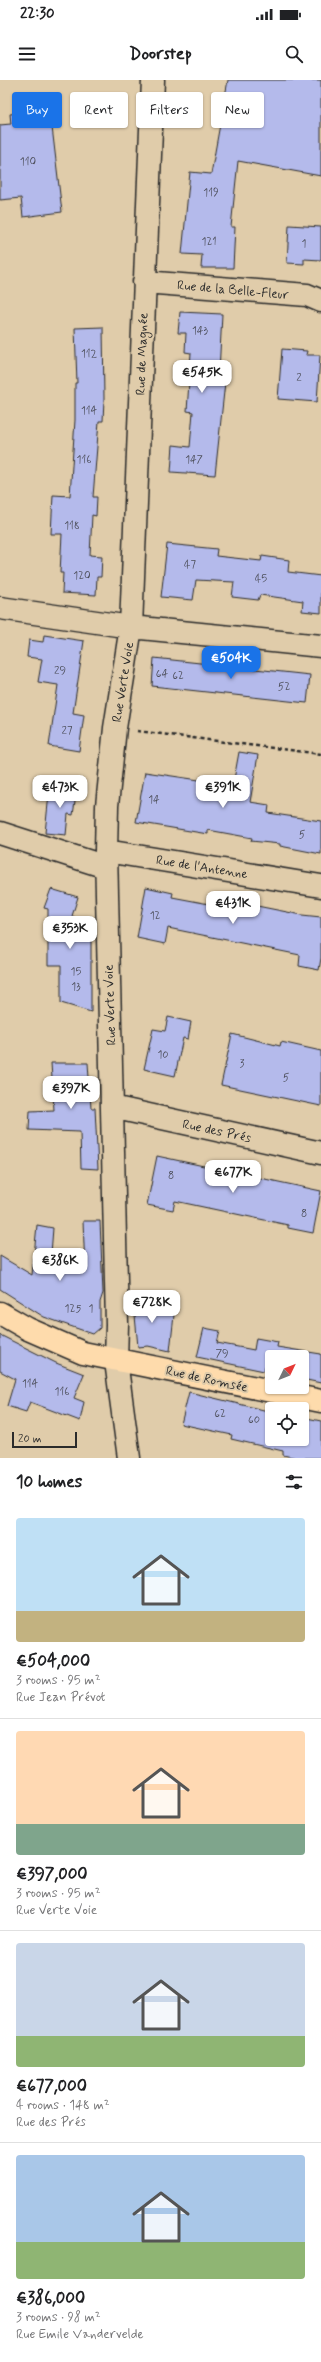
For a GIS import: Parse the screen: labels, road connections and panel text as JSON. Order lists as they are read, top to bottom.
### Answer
{
  "streets": {
    "main road": ["Rue de Romsée"],
    "street": [
      "Rue de la Belle-Fleur",
      "Rue de Magnée",
      "Rue Verte Voie",
      "Rue de l'Antenne",
      "Rue des Prés"
    ]
  },
  "crossings": [
    ["Rue de la Belle-Fleur", "Rue de Magnée"],
    ["Rue de Magnée", "Rue Verte Voie"],
    ["Rue Verte Voie", "Rue de l'Antenne"],
    ["Rue Verte Voie", "Rue des Prés"],
    ["Rue Verte Voie", "Rue de Romsée"]
  ],
  "house_numbers": [
    "110",
    "119",
    "121",
    "1",
    "143",
    "112",
    "2",
    "114",
    "116",
    "147",
    "118",
    "47",
    "120",
    "45",
    "29",
    "64",
    "62",
    "52",
    "27",
    "14",
    "5",
    "12",
    "15",
    "13",
    "10",
    "3",
    "5",
    "8",
    "8",
    "125",
    "1",
    "79",
    "114",
    "116",
    "62",
    "60"
  ],
  "scale_bar": "20 m",
  "north": "top right",
  "page": {
    "status": "22:30",
    "header": "Doorstep",
    "chip": [
      "Buy",
      "Rent",
      "Filters",
      "New"
    ],
    "price": [
      "€545K",
      "€504K",
      "€473K",
      "€391K",
      "€431K",
      "€353K",
      "€397K",
      "€677K",
      "€386K",
      "€728K"
    ],
    "scale": "20 m",
    "heading": "10 homes",
    "list": [
      {
        "name": "€504,000",
        "note": "3 rooms · 95 m² · Rue Jean Prévot"
      },
      {
        "name": "€397,000",
        "note": "3 rooms · 95 m² · Rue Verte Voie"
      },
      {
        "name": "€677,000",
        "note": "4 rooms · 148 m² · Rue des Prés"
      },
      {
        "name": "€386,000",
        "note": "3 rooms · 98 m² · Rue Emile Vandervelde"
      }
    ]
  }
}
